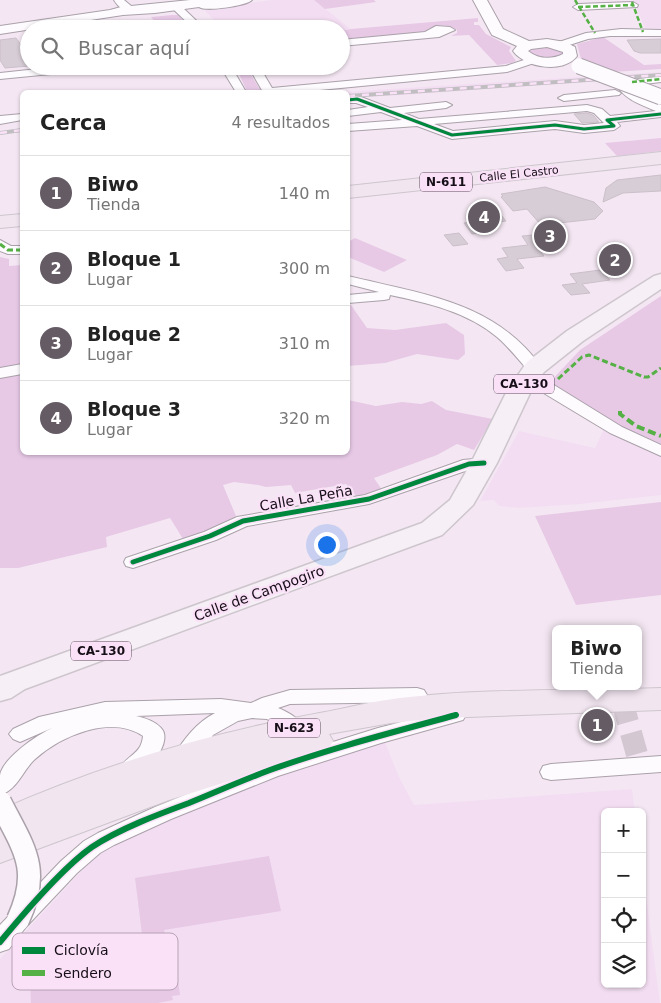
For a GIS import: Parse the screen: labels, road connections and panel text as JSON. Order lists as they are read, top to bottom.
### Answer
{
  "streets": {
    "highway": ["Calle El Castro", "N-611", "N-623"],
    "main road": ["CA-130", "Calle de Campogiro"],
    "street": ["Calle La Peña"]
  },
  "crossings": [
    ["Calle La Peña", "Calle de Campogiro"]
  ],
  "legend": ["Ciclovía", "Sendero"],
  "page": {
    "search": "Buscar aquí",
    "heading": ["Cerca", "4 resultados"],
    "list": [
      {
        "mark": "1",
        "name": "Biwo",
        "note": "Tienda",
        "value": "140 m"
      },
      {
        "mark": "2",
        "name": "Bloque 1",
        "note": "Lugar",
        "value": "300 m"
      },
      {
        "mark": "3",
        "name": "Bloque 2",
        "note": "Lugar",
        "value": "310 m"
      },
      {
        "mark": "4",
        "name": "Bloque 3",
        "note": "Lugar",
        "value": "320 m"
      }
    ],
    "pins": [
      "4",
      "3",
      "2",
      "1"
    ],
    "popup": ["Biwo", "Tienda"],
    "map_buttons": ["+", "−"]
  }
}
